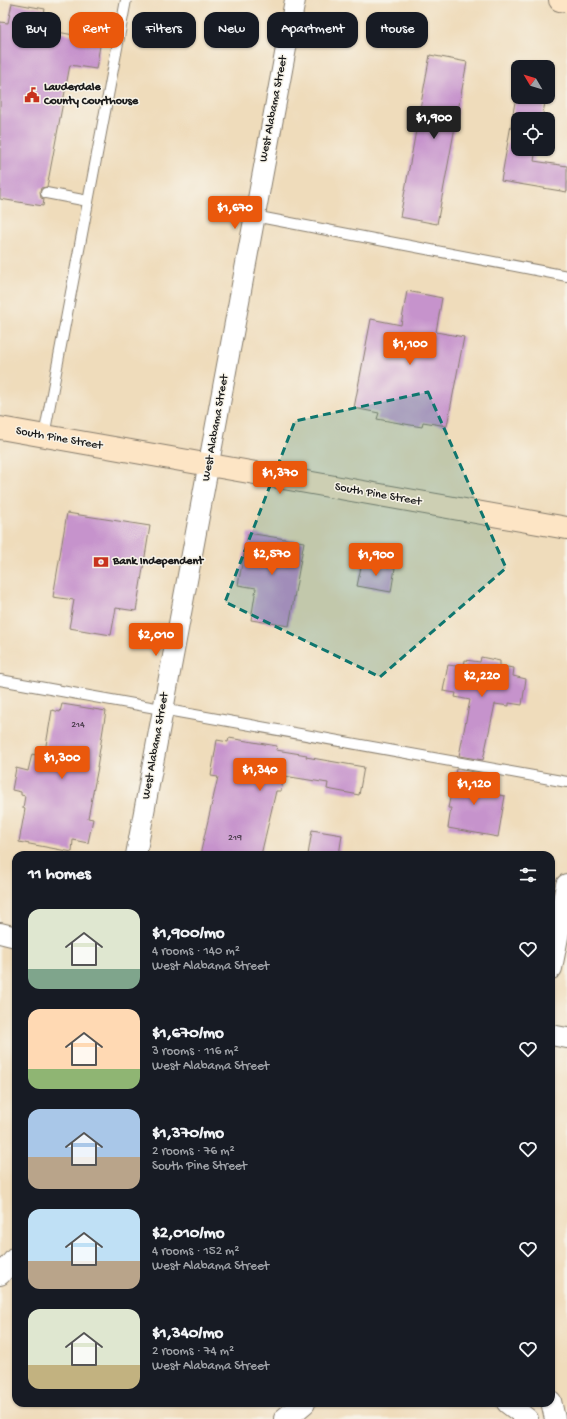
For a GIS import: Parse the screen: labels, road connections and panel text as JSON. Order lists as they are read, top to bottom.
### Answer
{
  "streets": {
    "main road": ["South Pine Street"],
    "street": ["West Alabama Street"]
  },
  "crossings": [
    ["West Alabama Street", "South Pine Street"]
  ],
  "places": {
    "public building": ["Lauderdale County Courthouse"],
    "bank": ["Bank Independent"]
  },
  "house_numbers": ["214", "219"],
  "north": "top left",
  "page": {
    "chip": [
      "Buy",
      "Rent",
      "Filters",
      "New",
      "Apartment",
      "House"
    ],
    "price": [
      "$1,900",
      "$1,670",
      "$1,100",
      "$1,370",
      "$2,570",
      "$1,900",
      "$2,010",
      "$2,220",
      "$1,300",
      "$1,340",
      "$1,120"
    ],
    "heading": "11 homes",
    "list": [
      {
        "name": "$1,900/mo",
        "note": "4 rooms · 140 m² · West Alabama Street"
      },
      {
        "name": "$1,670/mo",
        "note": "3 rooms · 116 m² · West Alabama Street"
      },
      {
        "name": "$1,370/mo",
        "note": "2 rooms · 76 m² · South Pine Street"
      },
      {
        "name": "$2,010/mo",
        "note": "4 rooms · 152 m² · West Alabama Street"
      },
      {
        "name": "$1,340/mo",
        "note": "2 rooms · 74 m² · West Alabama Street"
      }
    ]
  }
}
